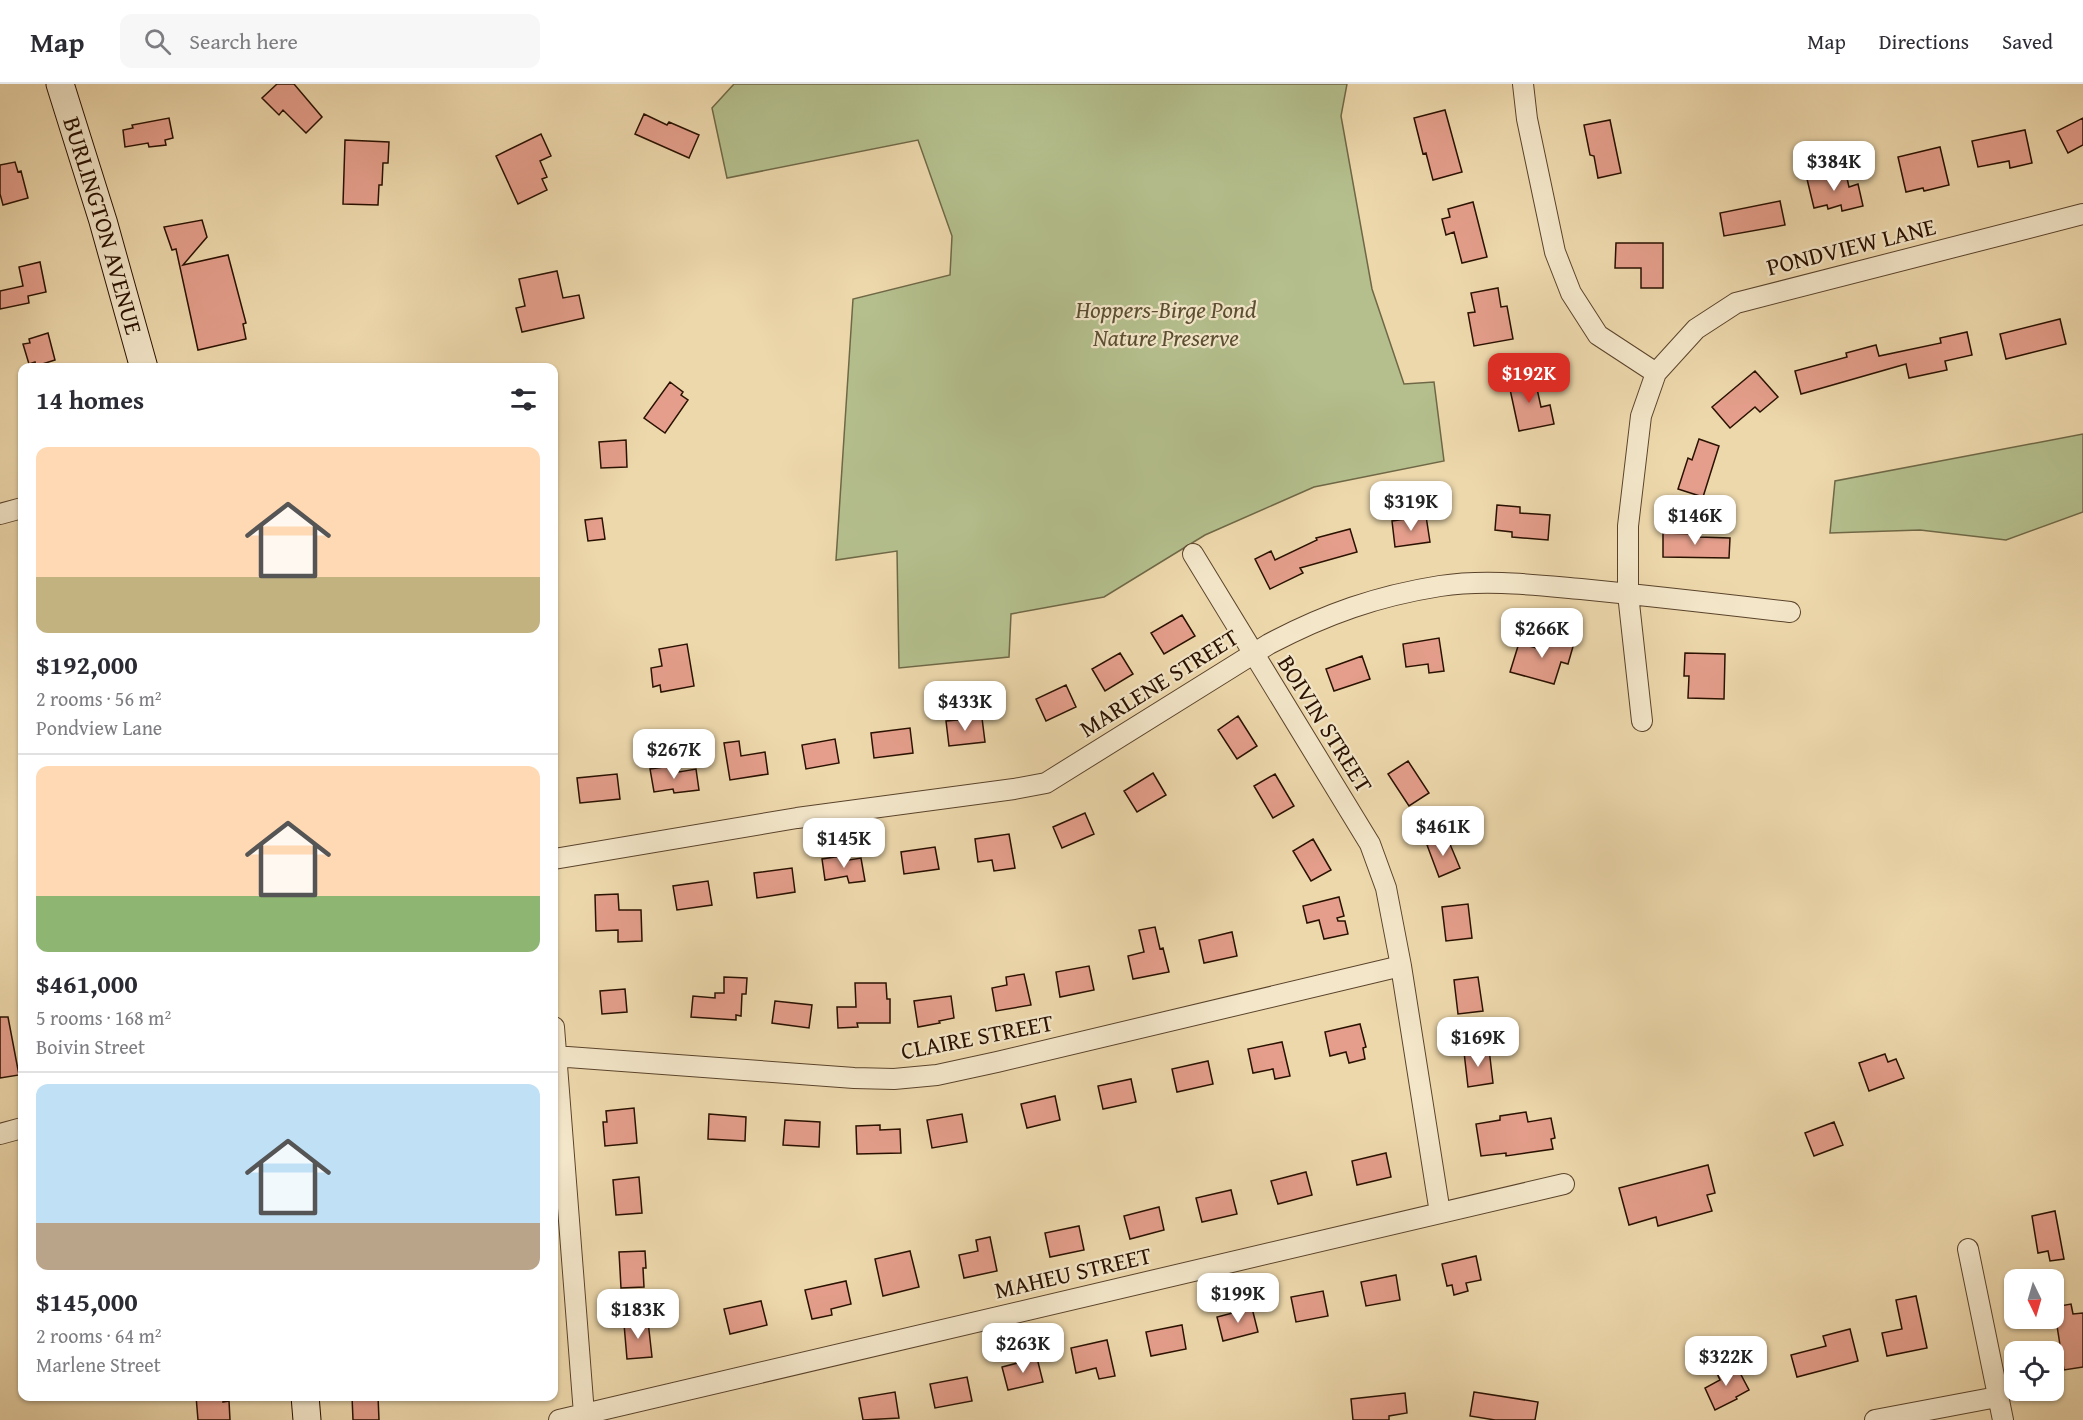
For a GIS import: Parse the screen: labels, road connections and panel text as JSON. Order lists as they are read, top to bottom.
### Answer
{
  "streets": {
    "main road": ["BURLINGTON AVENUE"],
    "street": [
      "PONDVIEW LANE",
      "MARLENE STREET",
      "BOIVIN STREET",
      "CLAIRE STREET",
      "MAHEU STREET"
    ]
  },
  "crossings": [
    ["PONDVIEW LANE", "MARLENE STREET"],
    ["MARLENE STREET", "BOIVIN STREET"],
    ["BOIVIN STREET", "CLAIRE STREET"],
    ["BOIVIN STREET", "MAHEU STREET"]
  ],
  "parks": ["Hoppers-Birge Pond Nature Preserve"],
  "north": "bottom",
  "page": {
    "header": "Map",
    "search": "Search here",
    "nav": ["Map", "Directions", "Saved"],
    "price": [
      "$384K",
      "$192K",
      "$319K",
      "$146K",
      "$266K",
      "$433K",
      "$267K",
      "$461K",
      "$145K",
      "$169K",
      "$199K",
      "$183K",
      "$263K",
      "$322K"
    ],
    "heading": "14 homes",
    "list": [
      {
        "name": "$192,000",
        "note": "2 rooms · 56 m² · Pondview Lane"
      },
      {
        "name": "$461,000",
        "note": "5 rooms · 168 m² · Boivin Street"
      },
      {
        "name": "$145,000",
        "note": "2 rooms · 64 m² · Marlene Street"
      }
    ]
  }
}
